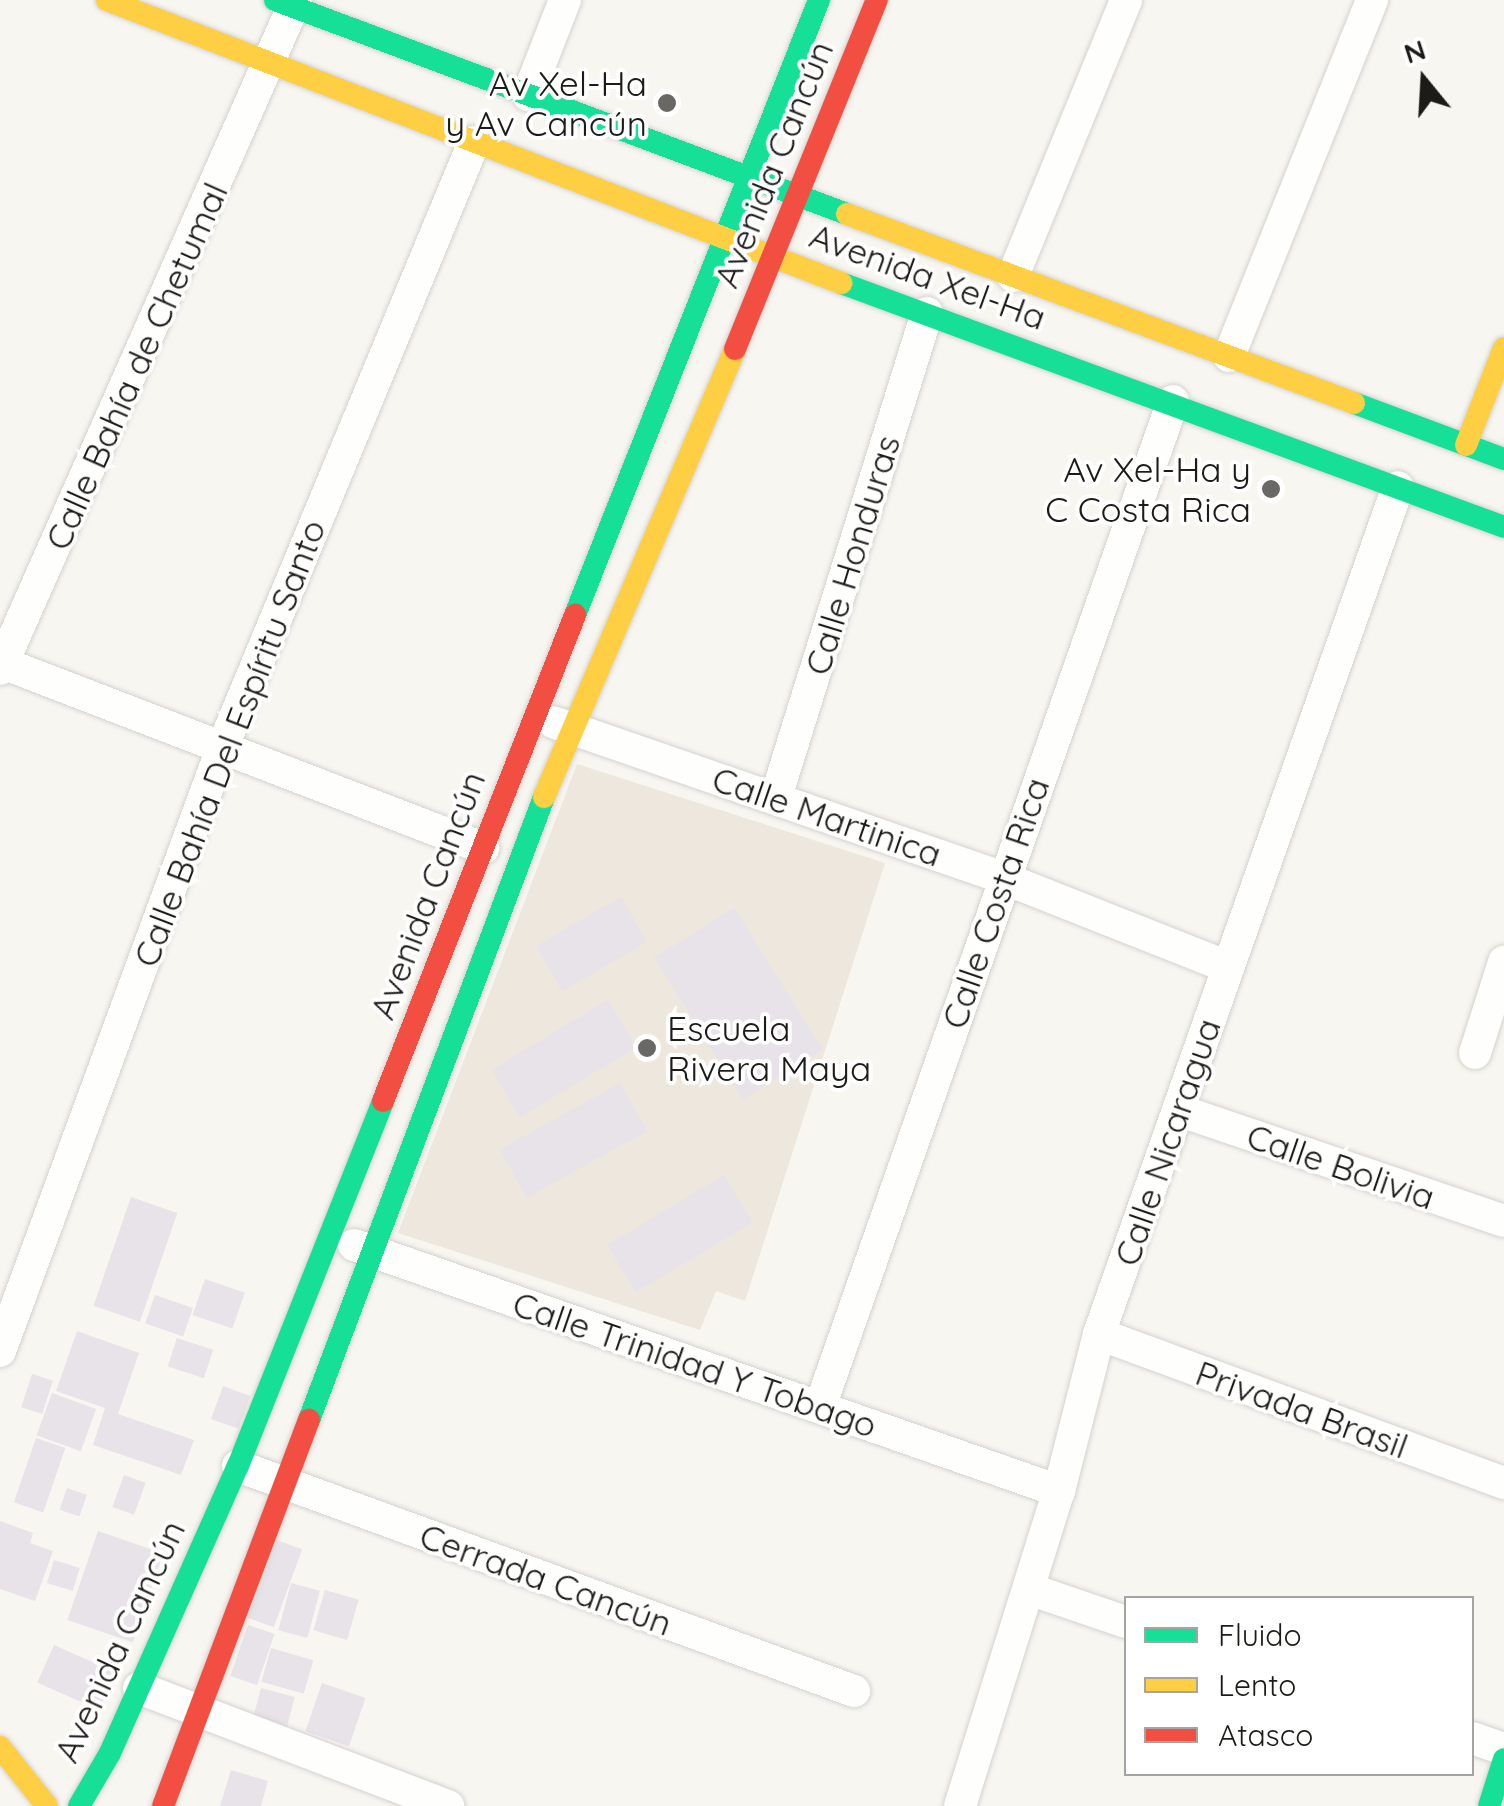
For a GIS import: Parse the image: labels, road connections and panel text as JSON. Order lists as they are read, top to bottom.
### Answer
{
  "streets": {
    "street": [
      "Avenida Cancún",
      "Avenida Xel-Ha",
      "Calle Bahía de Chetumal",
      "Calle Honduras",
      "Calle Bahía Del Espíritu Santo",
      "Calle Martinica",
      "Calle Costa Rica",
      "Calle Nicaragua",
      "Calle Bolivia",
      "Calle Trinidad Y Tobago",
      "Privada Brasil",
      "Cerrada Cancún"
    ]
  },
  "crossings": [
    ["Avenida Cancún", "Avenida Xel-Ha"],
    ["Avenida Cancún", "Calle Martinica"],
    ["Avenida Cancún", "Calle Trinidad Y Tobago"],
    ["Avenida Cancún", "Cerrada Cancún"],
    ["Avenida Xel-Ha", "Calle Bahía de Chetumal"],
    ["Avenida Xel-Ha", "Calle Honduras"],
    ["Avenida Xel-Ha", "Calle Bahía Del Espíritu Santo"],
    ["Avenida Xel-Ha", "Calle Costa Rica"],
    ["Avenida Xel-Ha", "Calle Nicaragua"],
    ["Calle Honduras", "Calle Martinica"],
    ["Calle Martinica", "Calle Costa Rica"],
    ["Calle Martinica", "Calle Nicaragua"],
    ["Calle Costa Rica", "Calle Trinidad Y Tobago"],
    ["Calle Nicaragua", "Calle Bolivia"],
    ["Calle Nicaragua", "Calle Trinidad Y Tobago"],
    ["Calle Nicaragua", "Privada Brasil"]
  ],
  "places": ["Av Xel-Ha y Av Cancún", "Av Xel-Ha y C Costa Rica", "Escuela Rivera Maya"],
  "legend": ["Fluido", "Lento", "Atasco"],
  "north": "top"
}
